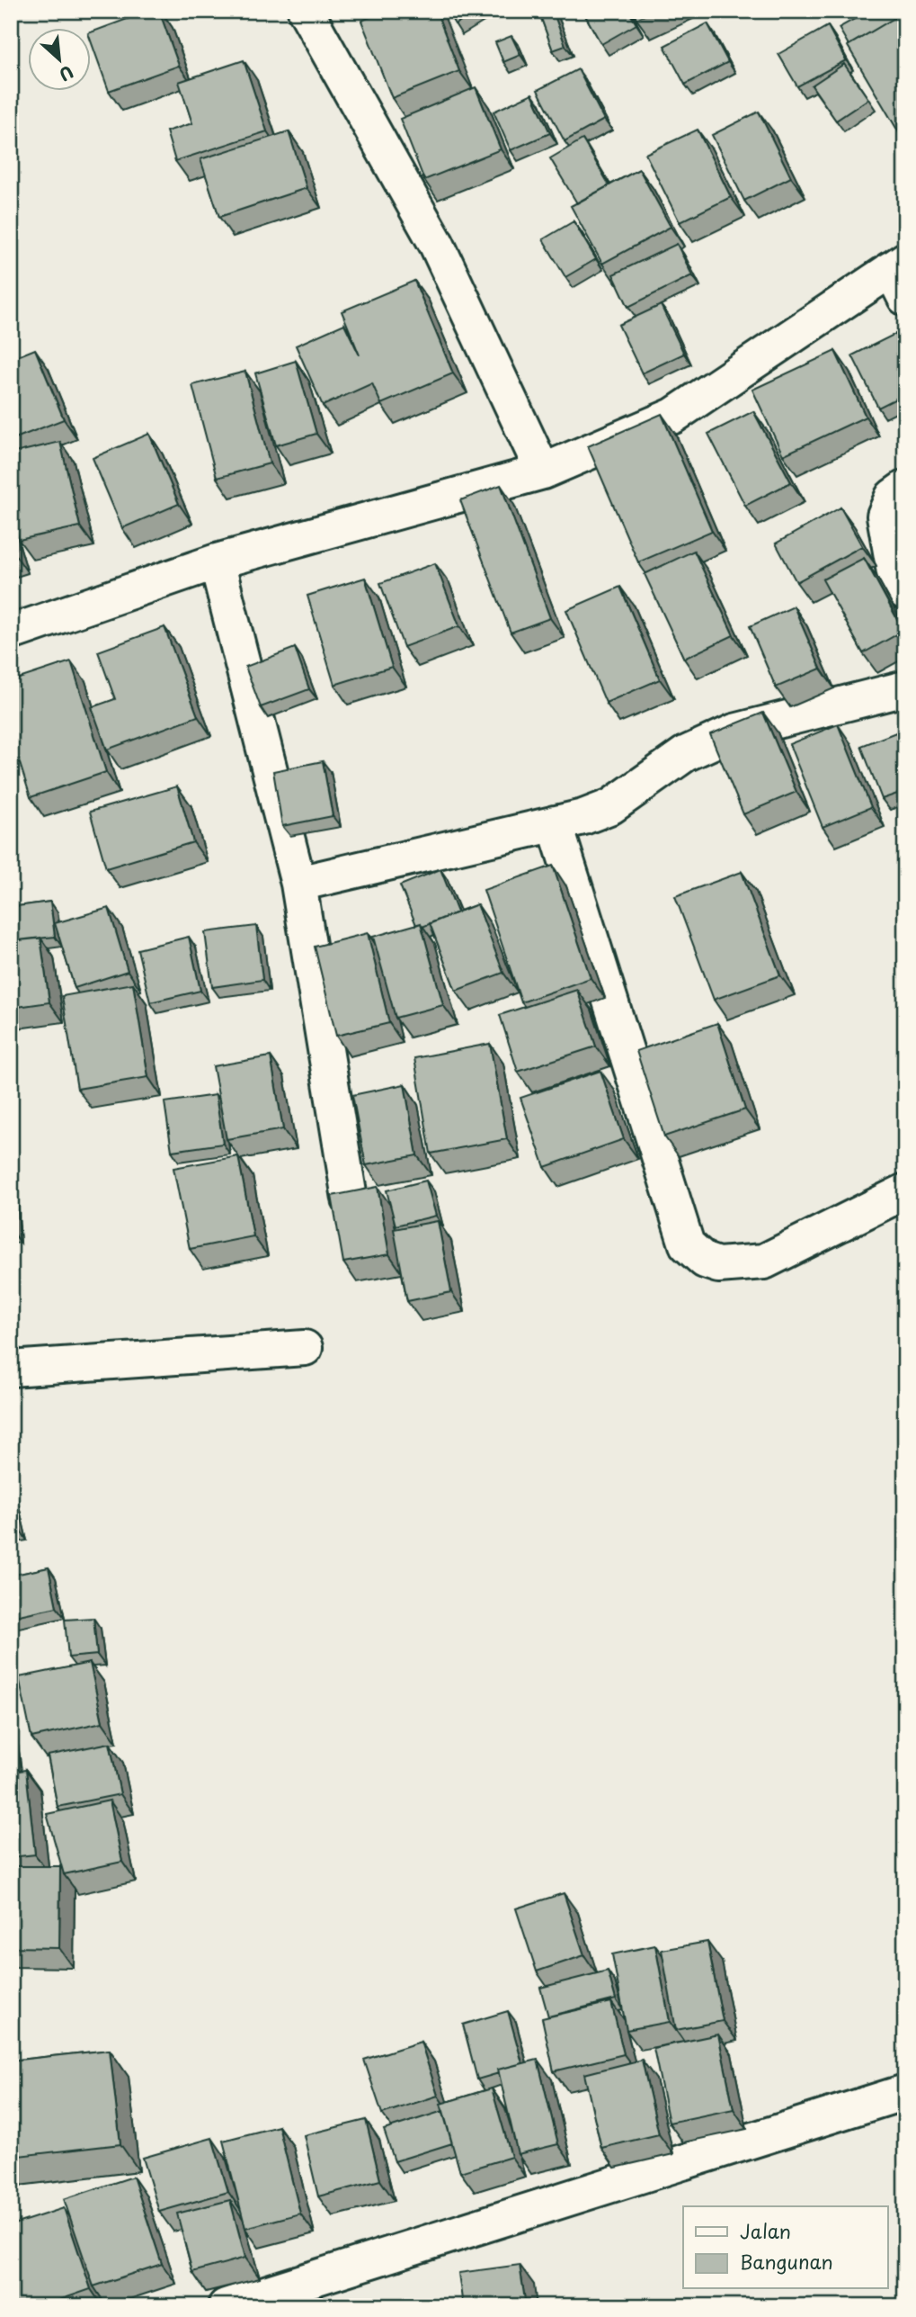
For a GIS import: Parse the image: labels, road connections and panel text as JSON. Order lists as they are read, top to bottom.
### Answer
{
  "legend": ["Jalan", "Bangunan"],
  "north": "bottom right"
}
